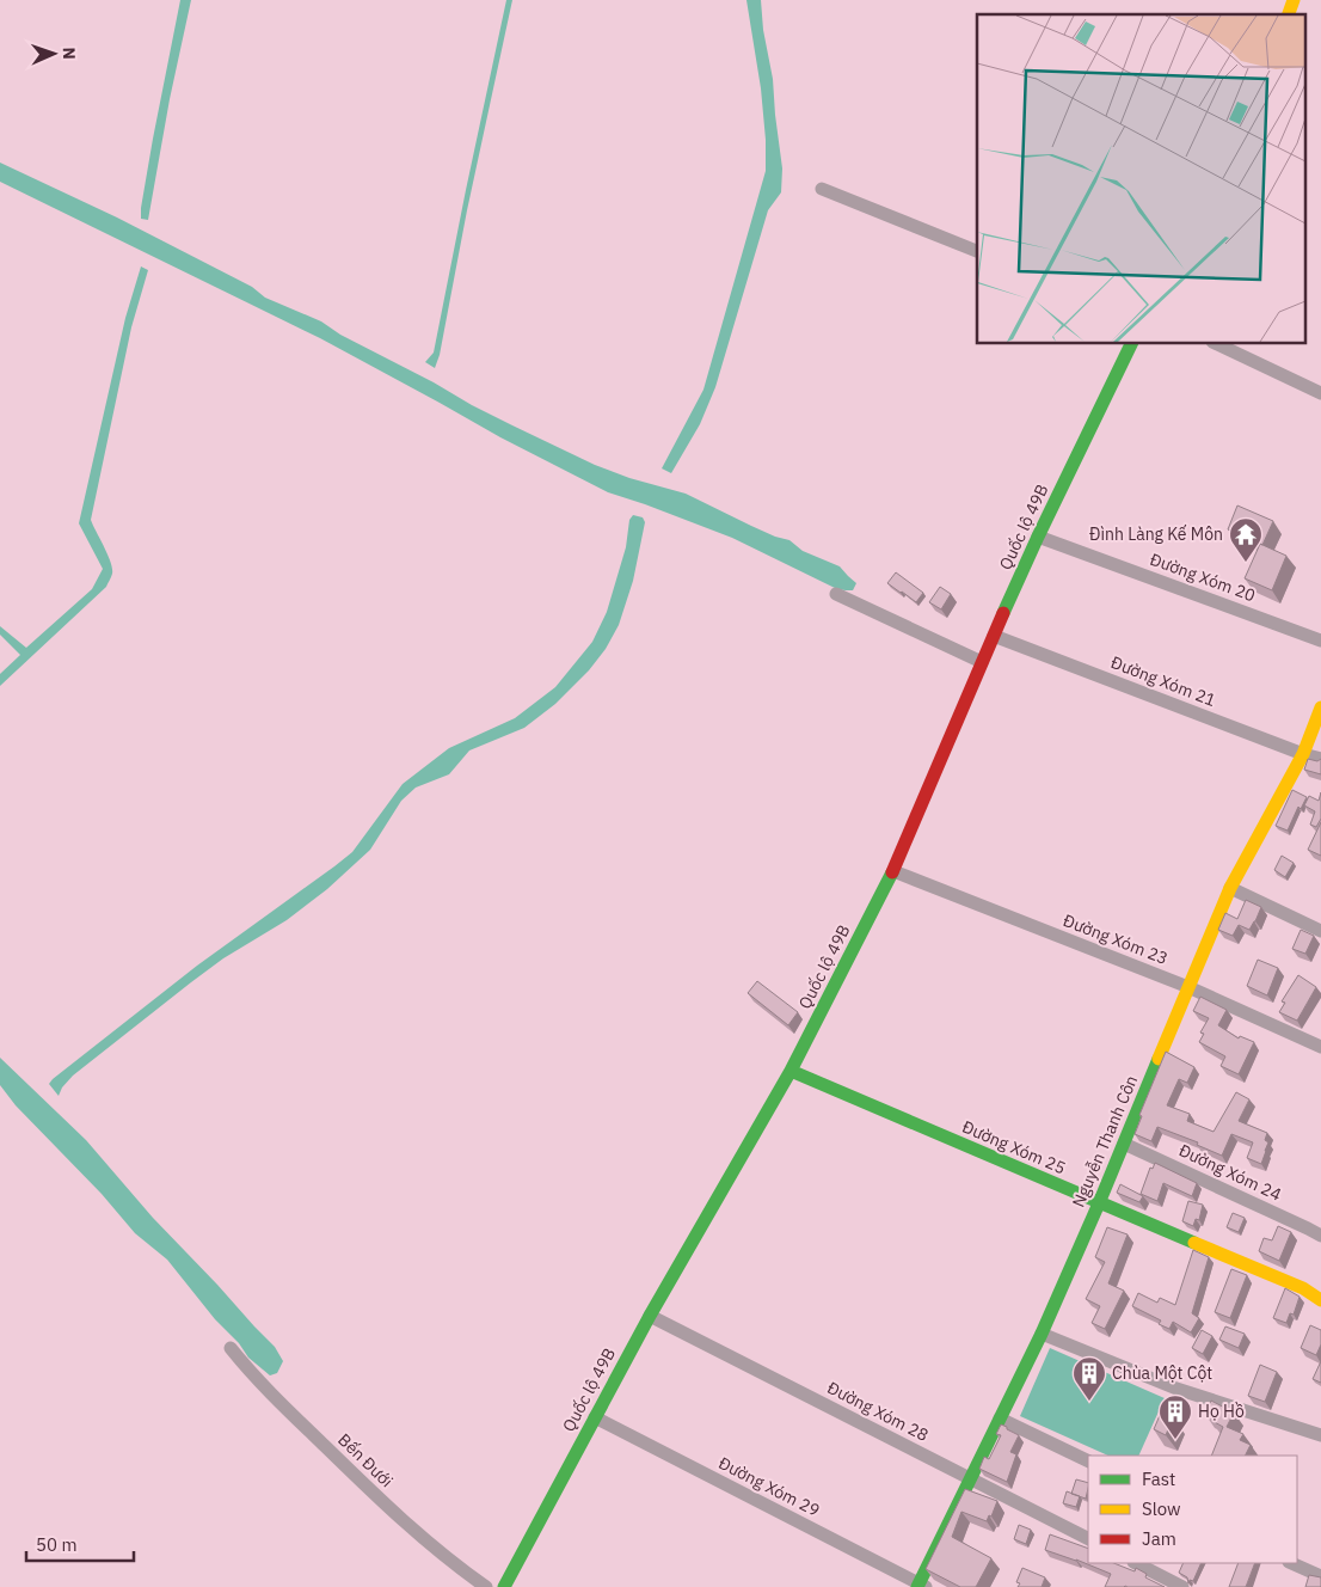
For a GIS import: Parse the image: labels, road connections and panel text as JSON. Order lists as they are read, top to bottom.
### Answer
{
  "streets": {
    "street": [
      "Quốc lộ 49B",
      "Đường Xóm 20",
      "Đường Xóm 21",
      "Đường Xóm 23",
      "Nguyễn Thanh Côn",
      "Đường Xóm 25",
      "Đường Xóm 24",
      "Đường Xóm 28",
      "Bến Đưới",
      "Đường Xóm 29"
    ]
  },
  "crossings": [
    ["Quốc lộ 49B", "Đường Xóm 20"],
    ["Quốc lộ 49B", "Đường Xóm 21"],
    ["Quốc lộ 49B", "Đường Xóm 23"],
    ["Quốc lộ 49B", "Đường Xóm 25"],
    ["Quốc lộ 49B", "Đường Xóm 28"],
    ["Quốc lộ 49B", "Đường Xóm 29"],
    ["Đường Xóm 21", "Nguyễn Thanh Côn"],
    ["Đường Xóm 23", "Nguyễn Thanh Côn"],
    ["Nguyễn Thanh Côn", "Đường Xóm 25"],
    ["Nguyễn Thanh Côn", "Đường Xóm 24"],
    ["Nguyễn Thanh Côn", "Đường Xóm 28"],
    ["Nguyễn Thanh Côn", "Đường Xóm 29"]
  ],
  "places": {
    "temple": ["Đình Làng Kế Môn"],
    "building": ["Chùa Một Cột", "Họ Hồ"]
  },
  "legend": ["Fast", "Slow", "Jam"],
  "scale_bar": "50 m",
  "north": "right"
}
